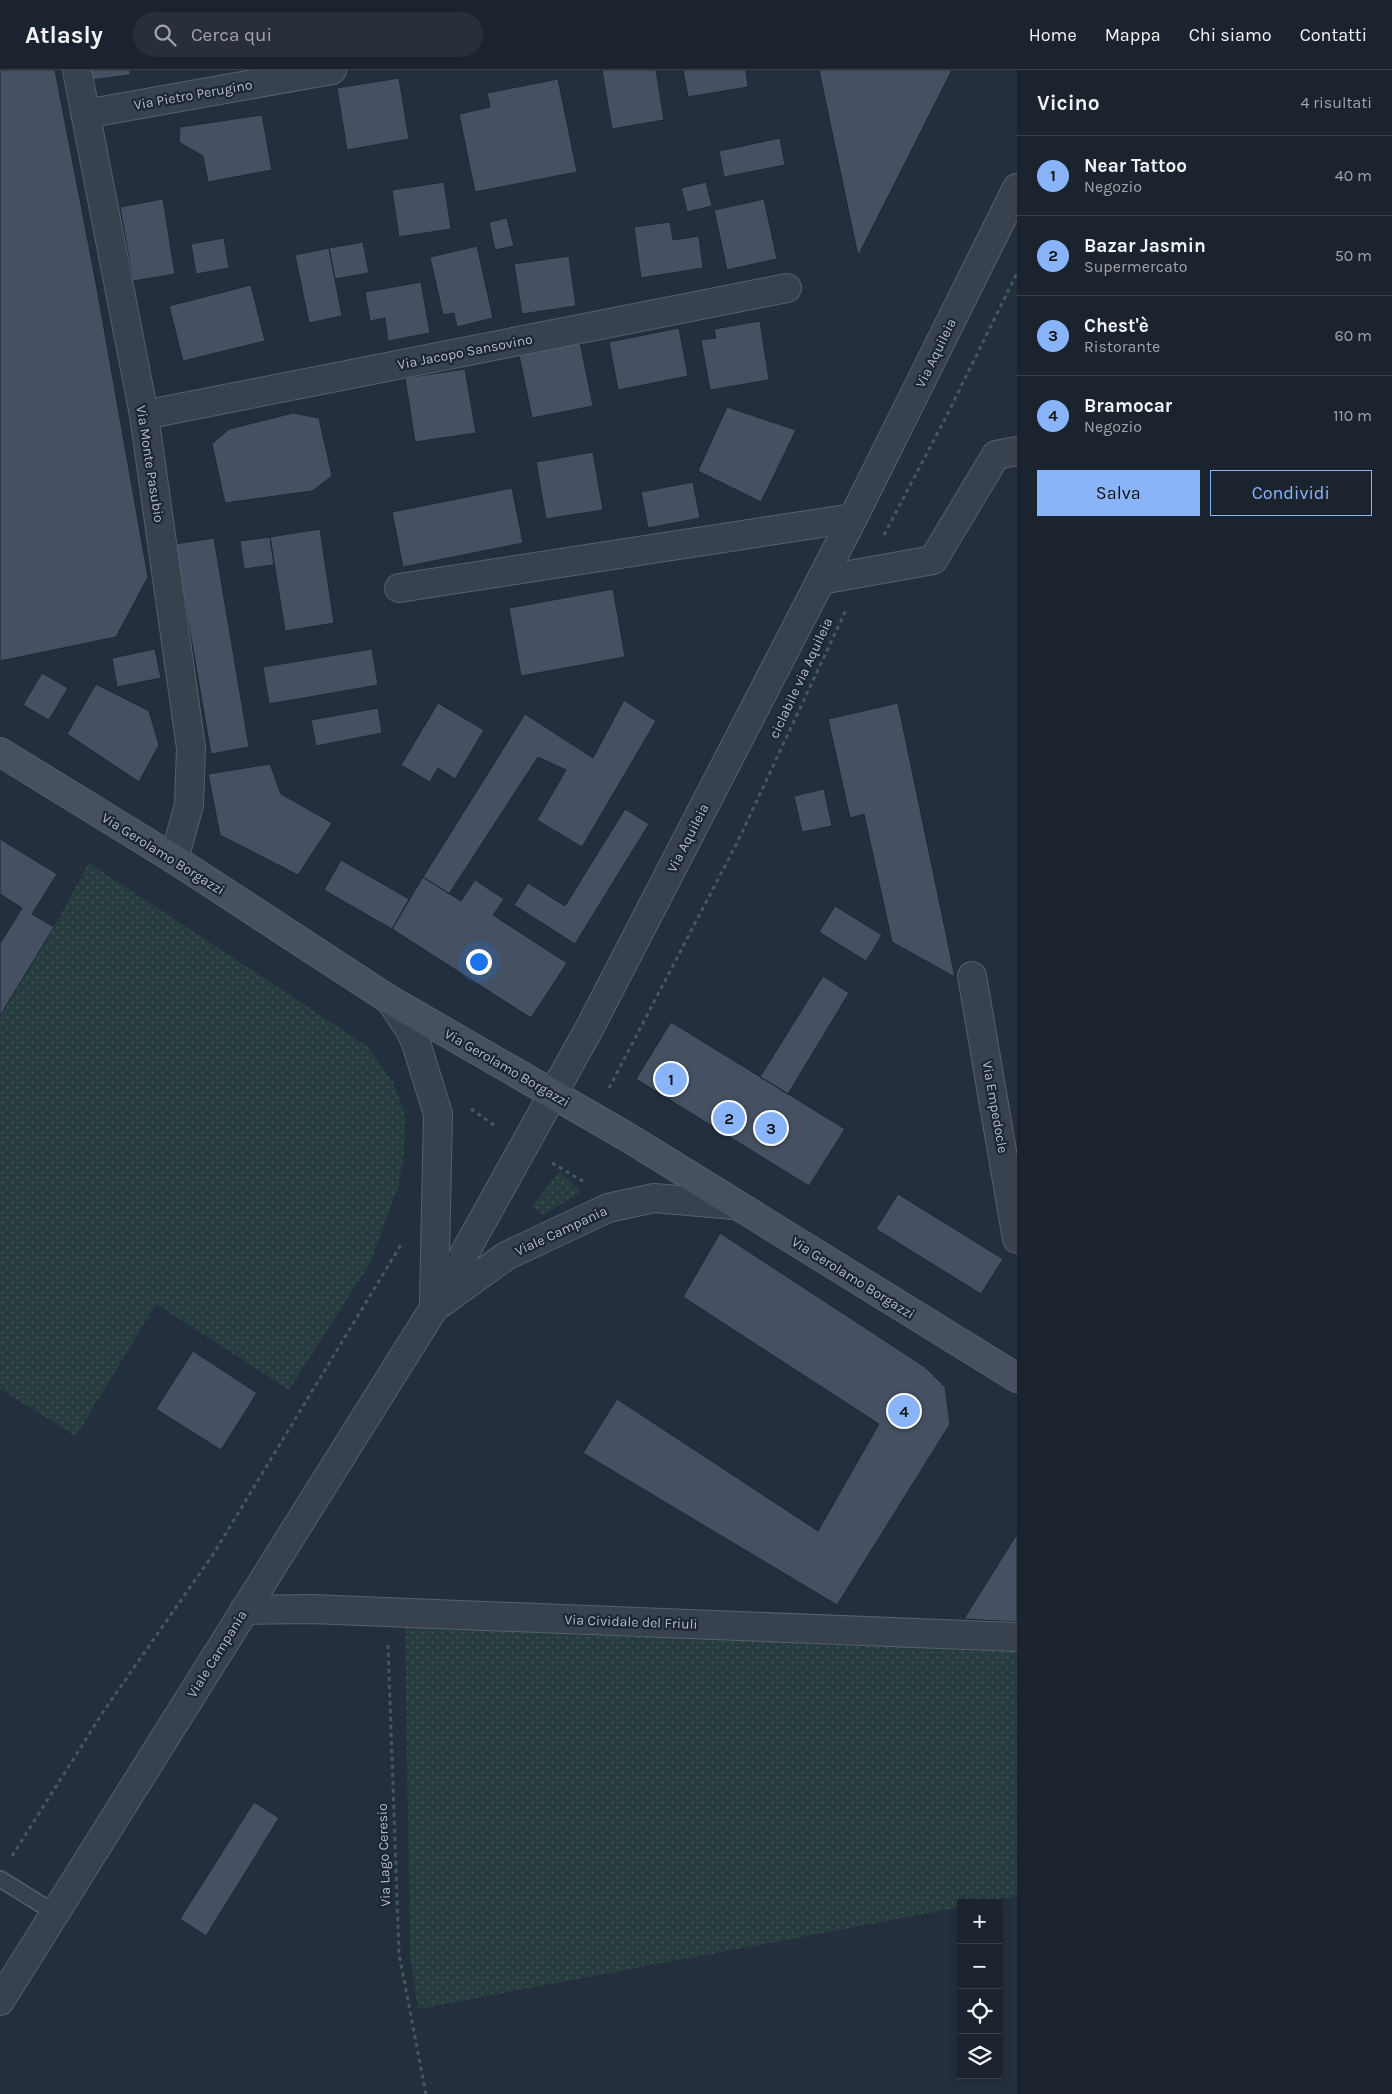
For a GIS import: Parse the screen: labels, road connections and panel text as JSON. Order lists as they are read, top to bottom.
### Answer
{
  "streets": {
    "main road": ["Via Gerolamo Borgazzi"],
    "street": [
      "Via Pietro Perugino",
      "Via Jacopo Sansovino",
      "Via Aquileia",
      "Via Monte Pasubio",
      "Via Empedocle",
      "Viale Campania",
      "Via Cividale del Friuli"
    ],
    "path": ["ciclabile via Aquileia", "Via Lago Ceresio"]
  },
  "crossings": [
    ["Via Pietro Perugino", "Via Monte Pasubio"],
    ["Via Jacopo Sansovino", "Via Monte Pasubio"],
    ["Via Aquileia", "Via Gerolamo Borgazzi"],
    ["Via Aquileia", "Viale Campania"],
    ["Via Monte Pasubio", "Via Gerolamo Borgazzi"],
    ["Via Gerolamo Borgazzi", "Viale Campania"],
    ["Viale Campania", "Via Cividale del Friuli"],
    ["Via Cividale del Friuli", "Via Lago Ceresio"]
  ],
  "page": {
    "header": "Atlasly",
    "search": "Cerca qui",
    "nav": [
      "Home",
      "Mappa",
      "Chi siamo",
      "Contatti"
    ],
    "heading": ["Vicino", "4 risultati"],
    "list": [
      {
        "mark": "1",
        "name": "Near Tattoo",
        "note": "Negozio",
        "value": "40 m"
      },
      {
        "mark": "2",
        "name": "Bazar Jasmin",
        "note": "Supermercato",
        "value": "50 m"
      },
      {
        "mark": "3",
        "name": "Chest'è",
        "note": "Ristorante",
        "value": "60 m"
      },
      {
        "mark": "4",
        "name": "Bramocar",
        "note": "Negozio",
        "value": "110 m"
      }
    ],
    "buttons": ["Salva", "Condividi"],
    "pins": [
      "1",
      "2",
      "3",
      "4"
    ],
    "map_buttons": ["+", "−"]
  }
}
